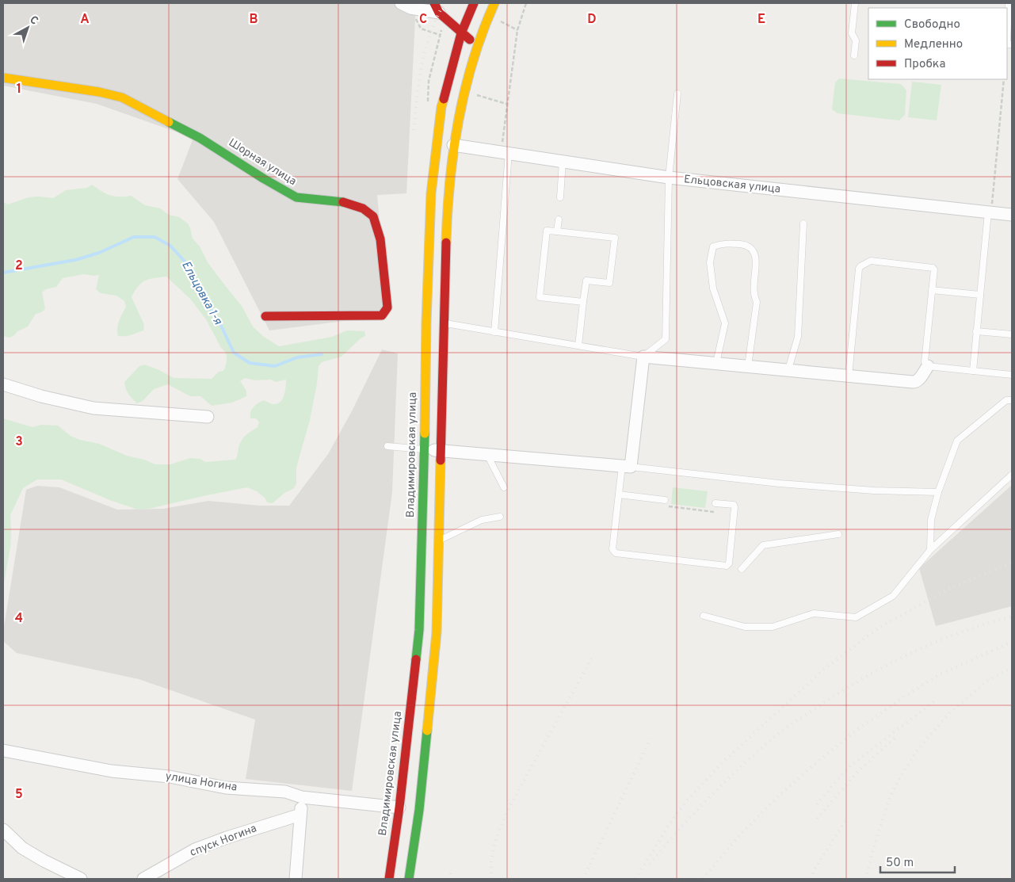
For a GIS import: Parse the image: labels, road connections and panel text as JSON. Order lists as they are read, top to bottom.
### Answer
{
  "streets": {
    "main road": ["Шорная улица", "Владимировская улица"],
    "street": ["Ельцовская улица", "улица Ногина", "спуск Ногина"]
  },
  "crossings": [
    ["Владимировская улица", "улица Ногина"]
  ],
  "water": ["Ельцовка 1-я"],
  "legend": ["Свободно", "Медленно", "Пробка"],
  "scale_bar": "50 m",
  "north": "top right",
  "grid": {
    "columns": [
      "A",
      "B",
      "C",
      "D",
      "E"
    ],
    "rows": [
      "1",
      "2",
      "3",
      "4",
      "5"
    ]
  }
}
